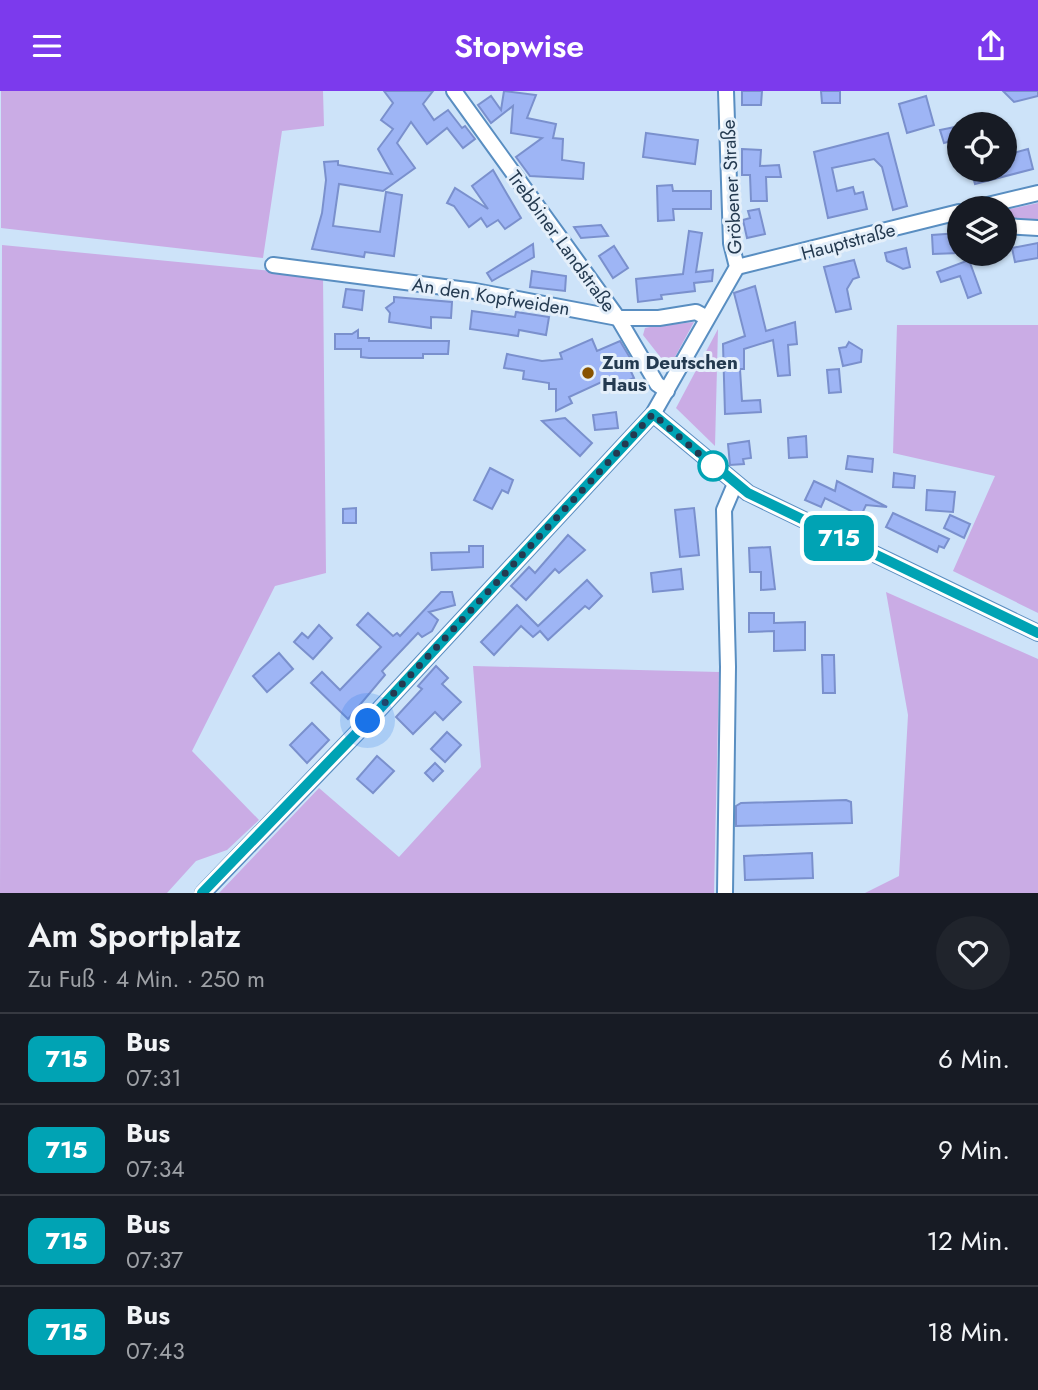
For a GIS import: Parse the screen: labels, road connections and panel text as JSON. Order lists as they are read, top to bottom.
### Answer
{
  "streets": {
    "street": [
      "Gröbener Straße",
      "Trebbiner Landstraße",
      "Hauptstraße",
      "An den Kopfweiden"
    ]
  },
  "crossings": [
    ["Gröbener Straße", "Trebbiner Landstraße"],
    ["Gröbener Straße", "Hauptstraße"],
    ["Gröbener Straße", "An den Kopfweiden"],
    ["Trebbiner Landstraße", "An den Kopfweiden"]
  ],
  "places": ["Zum Deutschen Haus"],
  "lines": ["bus line 715"],
  "page": {
    "header": "Stopwise",
    "on_map": "715",
    "heading": ["Am Sportplatz", "Zu Fuß · 4 Min. · 250 m"],
    "list": [
      {
        "mark": "715",
        "name": "Bus",
        "note": "07:31",
        "value": "6 Min."
      },
      {
        "mark": "715",
        "name": "Bus",
        "note": "07:34",
        "value": "9 Min."
      },
      {
        "mark": "715",
        "name": "Bus",
        "note": "07:37",
        "value": "12 Min."
      },
      {
        "mark": "715",
        "name": "Bus",
        "note": "07:43",
        "value": "18 Min."
      }
    ]
  }
}
